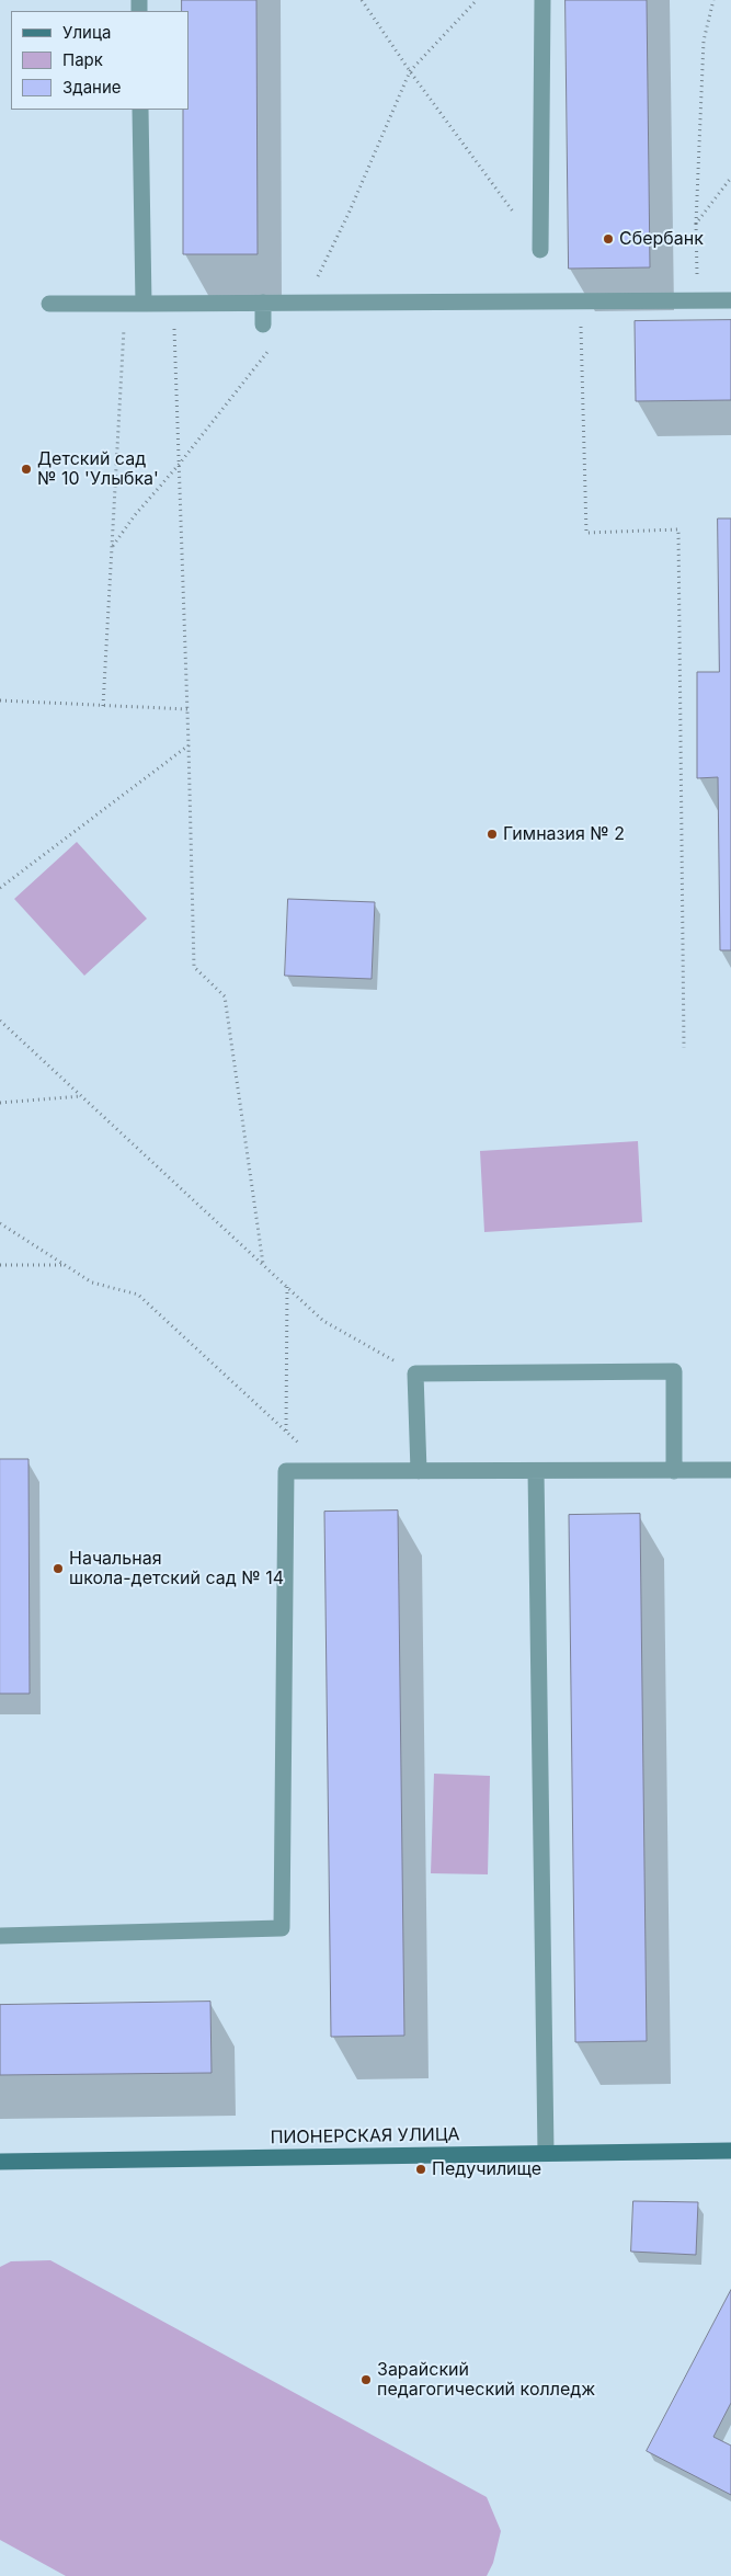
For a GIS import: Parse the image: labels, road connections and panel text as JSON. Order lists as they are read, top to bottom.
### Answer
{
  "streets": {
    "main road": ["ПИОНЕРСКАЯ УЛИЦА"]
  },
  "places": [
    "Сбербанк",
    "Детский сад № 10 'Улыбка'",
    "Гимназия № 2",
    "Начальная школа-детский сад № 14",
    "Педучилище",
    "Зарайский педагогический колледж"
  ],
  "legend": ["Улица", "Парк", "Здание"]
}
